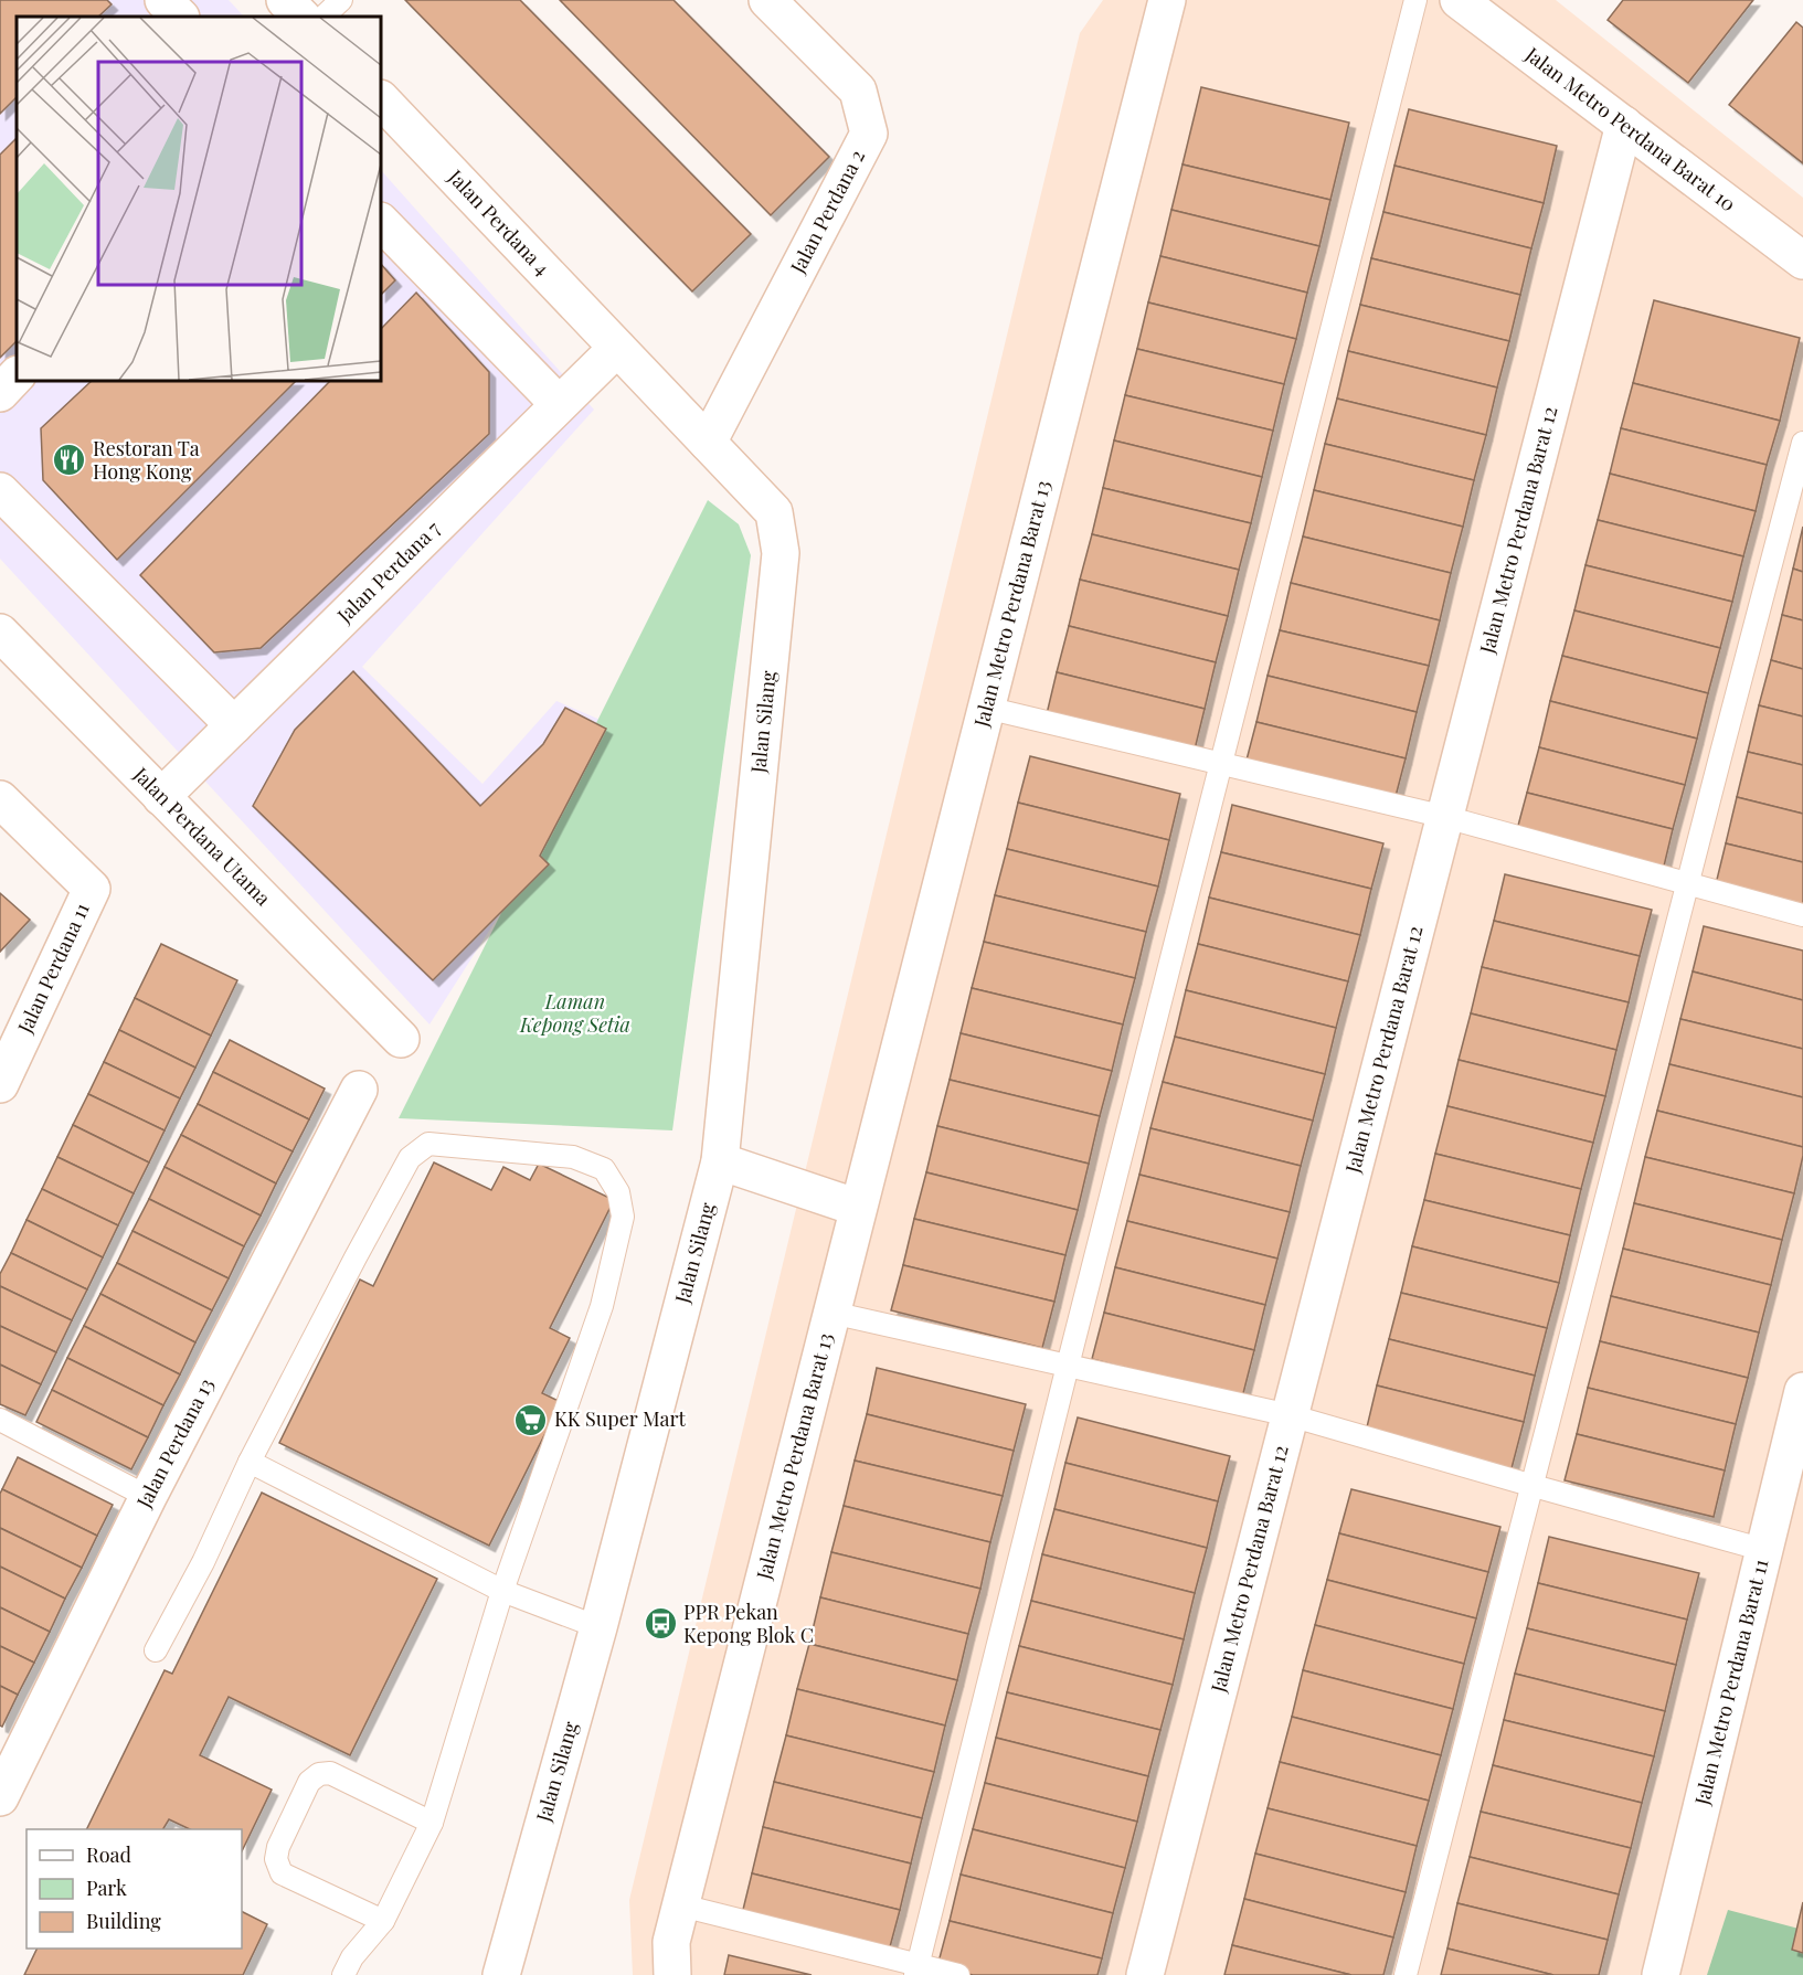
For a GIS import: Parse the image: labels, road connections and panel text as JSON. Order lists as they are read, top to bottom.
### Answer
{
  "streets": {
    "street": [
      "Jalan Metro Perdana Barat 10",
      "Jalan Perdana 2",
      "Jalan Perdana 4",
      "Jalan Metro Perdana Barat 12",
      "Jalan Perdana 7",
      "Jalan Metro Perdana Barat 13",
      "Jalan Silang",
      "Jalan Perdana Utama",
      "Jalan Perdana 11",
      "Jalan Perdana 13",
      "Jalan Metro Perdana Barat 11"
    ]
  },
  "crossings": [
    ["Jalan Metro Perdana Barat 10", "Jalan Metro Perdana Barat 12"],
    ["Jalan Perdana 2", "Jalan Perdana 4"],
    ["Jalan Perdana 4", "Jalan Perdana 7"],
    ["Jalan Perdana 4", "Jalan Silang"],
    ["Jalan Perdana 7", "Jalan Perdana Utama"]
  ],
  "parks": ["Laman Kepong Setia"],
  "places": {
    "restaurant": ["Restoran Ta Hong Kong"],
    "supermarket": ["KK Super Mart"],
    "bus stop": ["PPR Pekan Kepong Blok C"]
  },
  "legend": ["Road", "Park", "Building"]
}
